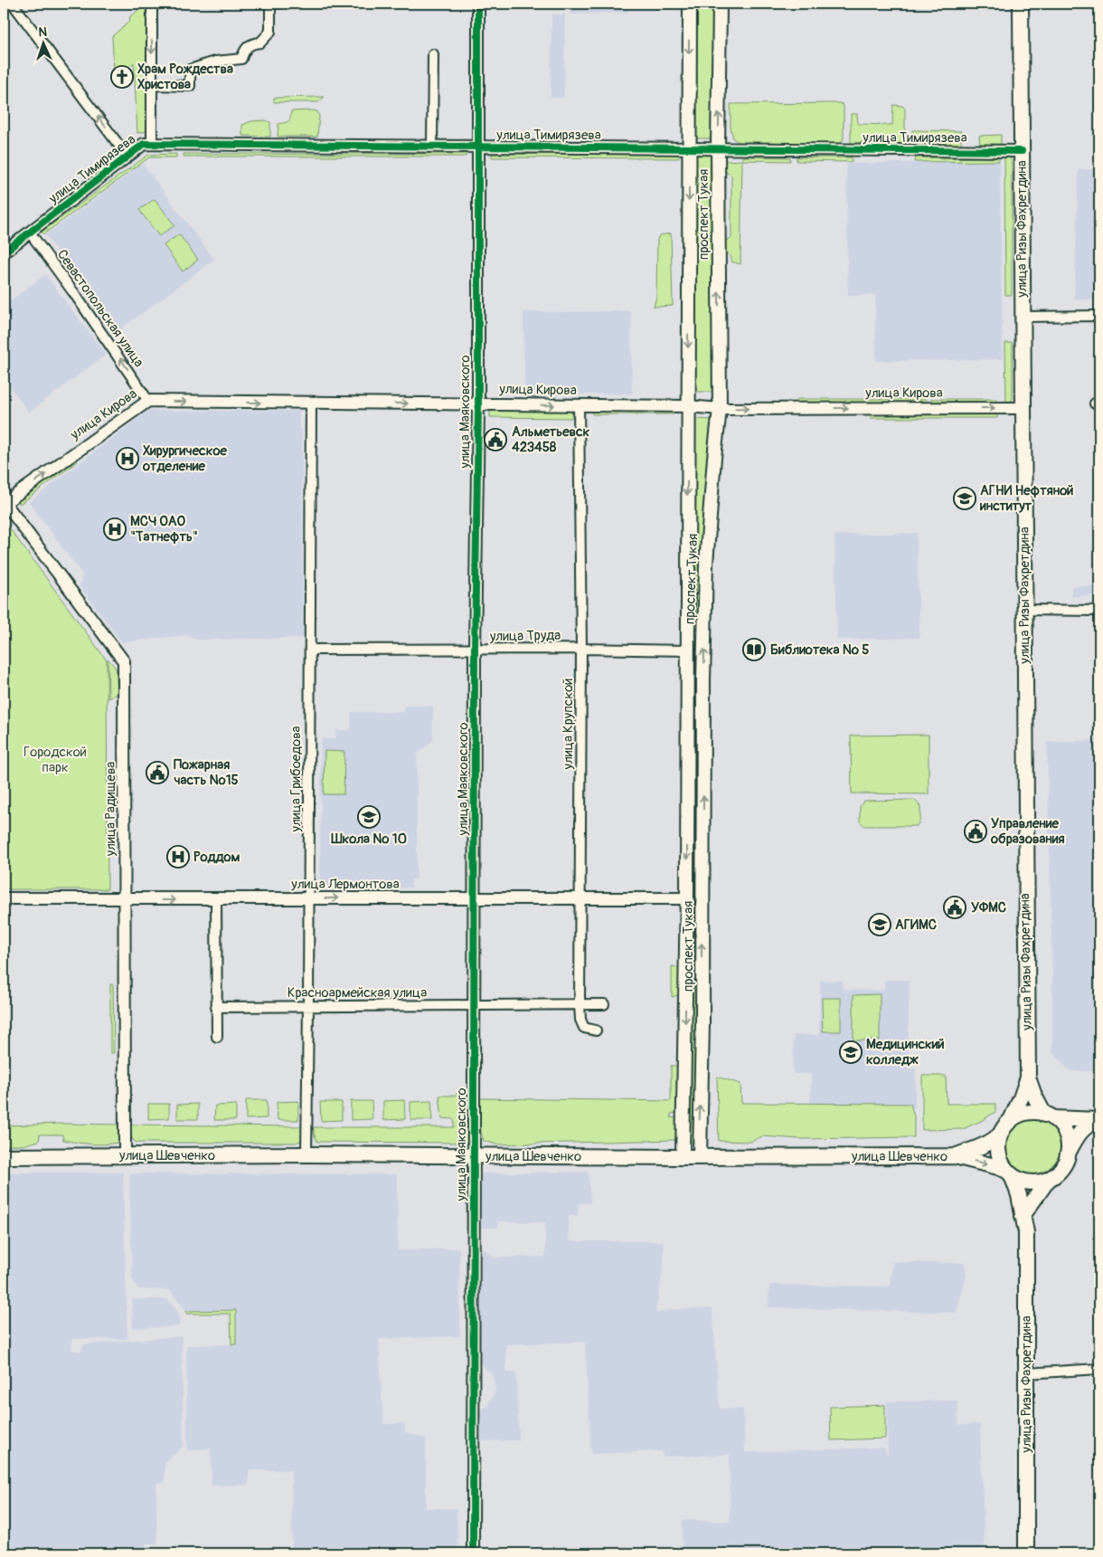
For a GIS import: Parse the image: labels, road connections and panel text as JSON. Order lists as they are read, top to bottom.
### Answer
{
  "streets": {
    "main road": ["проспект Тукая", "улица Ризы Фахретдина", "улица Шевченко"],
    "street": [
      "улица Тимирязева",
      "Севастопольская улица",
      "улица Кирова",
      "улица Маяковского",
      "улица Труда",
      "улица Крупской",
      "улица Грибоедова",
      "улица Радищева",
      "улица Лермонтова",
      "Красноармейская улица"
    ]
  },
  "crossings": [
    ["улица Тимирязева", "проспект Тукая"],
    ["улица Тимирязева", "улица Ризы Фахретдина"],
    ["улица Тимирязева", "Севастопольская улица"],
    ["улица Тимирязева", "улица Маяковского"],
    ["проспект Тукая", "улица Кирова"],
    ["проспект Тукая", "улица Труда"],
    ["проспект Тукая", "улица Лермонтова"],
    ["проспект Тукая", "улица Шевченко"],
    ["улица Ризы Фахретдина", "улица Кирова"],
    ["Севастопольская улица", "улица Кирова"],
    ["улица Кирова", "улица Маяковского"],
    ["улица Кирова", "улица Крупской"],
    ["улица Кирова", "улица Грибоедова"],
    ["улица Кирова", "улица Радищева"],
    ["улица Маяковского", "улица Труда"],
    ["улица Маяковского", "улица Лермонтова"],
    ["улица Маяковского", "Красноармейская улица"],
    ["улица Маяковского", "улица Шевченко"],
    ["улица Труда", "улица Крупской"],
    ["улица Труда", "улица Грибоедова"],
    ["улица Крупской", "улица Лермонтова"],
    ["улица Крупской", "Красноармейская улица"],
    ["улица Грибоедова", "улица Лермонтова"],
    ["улица Грибоедова", "Красноармейская улица"],
    ["улица Грибоедова", "улица Шевченко"],
    ["улица Радищева", "улица Лермонтова"],
    ["улица Радищева", "улица Шевченко"]
  ],
  "one_way": ["Севастопольская улица", "улица Кирова", "улица Лермонтова"],
  "parks": ["Городской парк"],
  "places": {
    "church": ["Храм Рождества Христова"],
    "public building": [
      "Альметьевск 423458",
      "Пожарная часть №15",
      "Управление образования",
      "УФМС"
    ],
    "hospital": ["Хирургическое отделение", "МСЧ ОАО \"Татнефть\"", "Роддом"],
    "school or university": [
      "АГНИ Нефтяной институт",
      "Школа № 10",
      "АГИМС",
      "Медицинский колледж"
    ],
    "library": ["Библиотека № 5"]
  },
  "north": "top"
}
